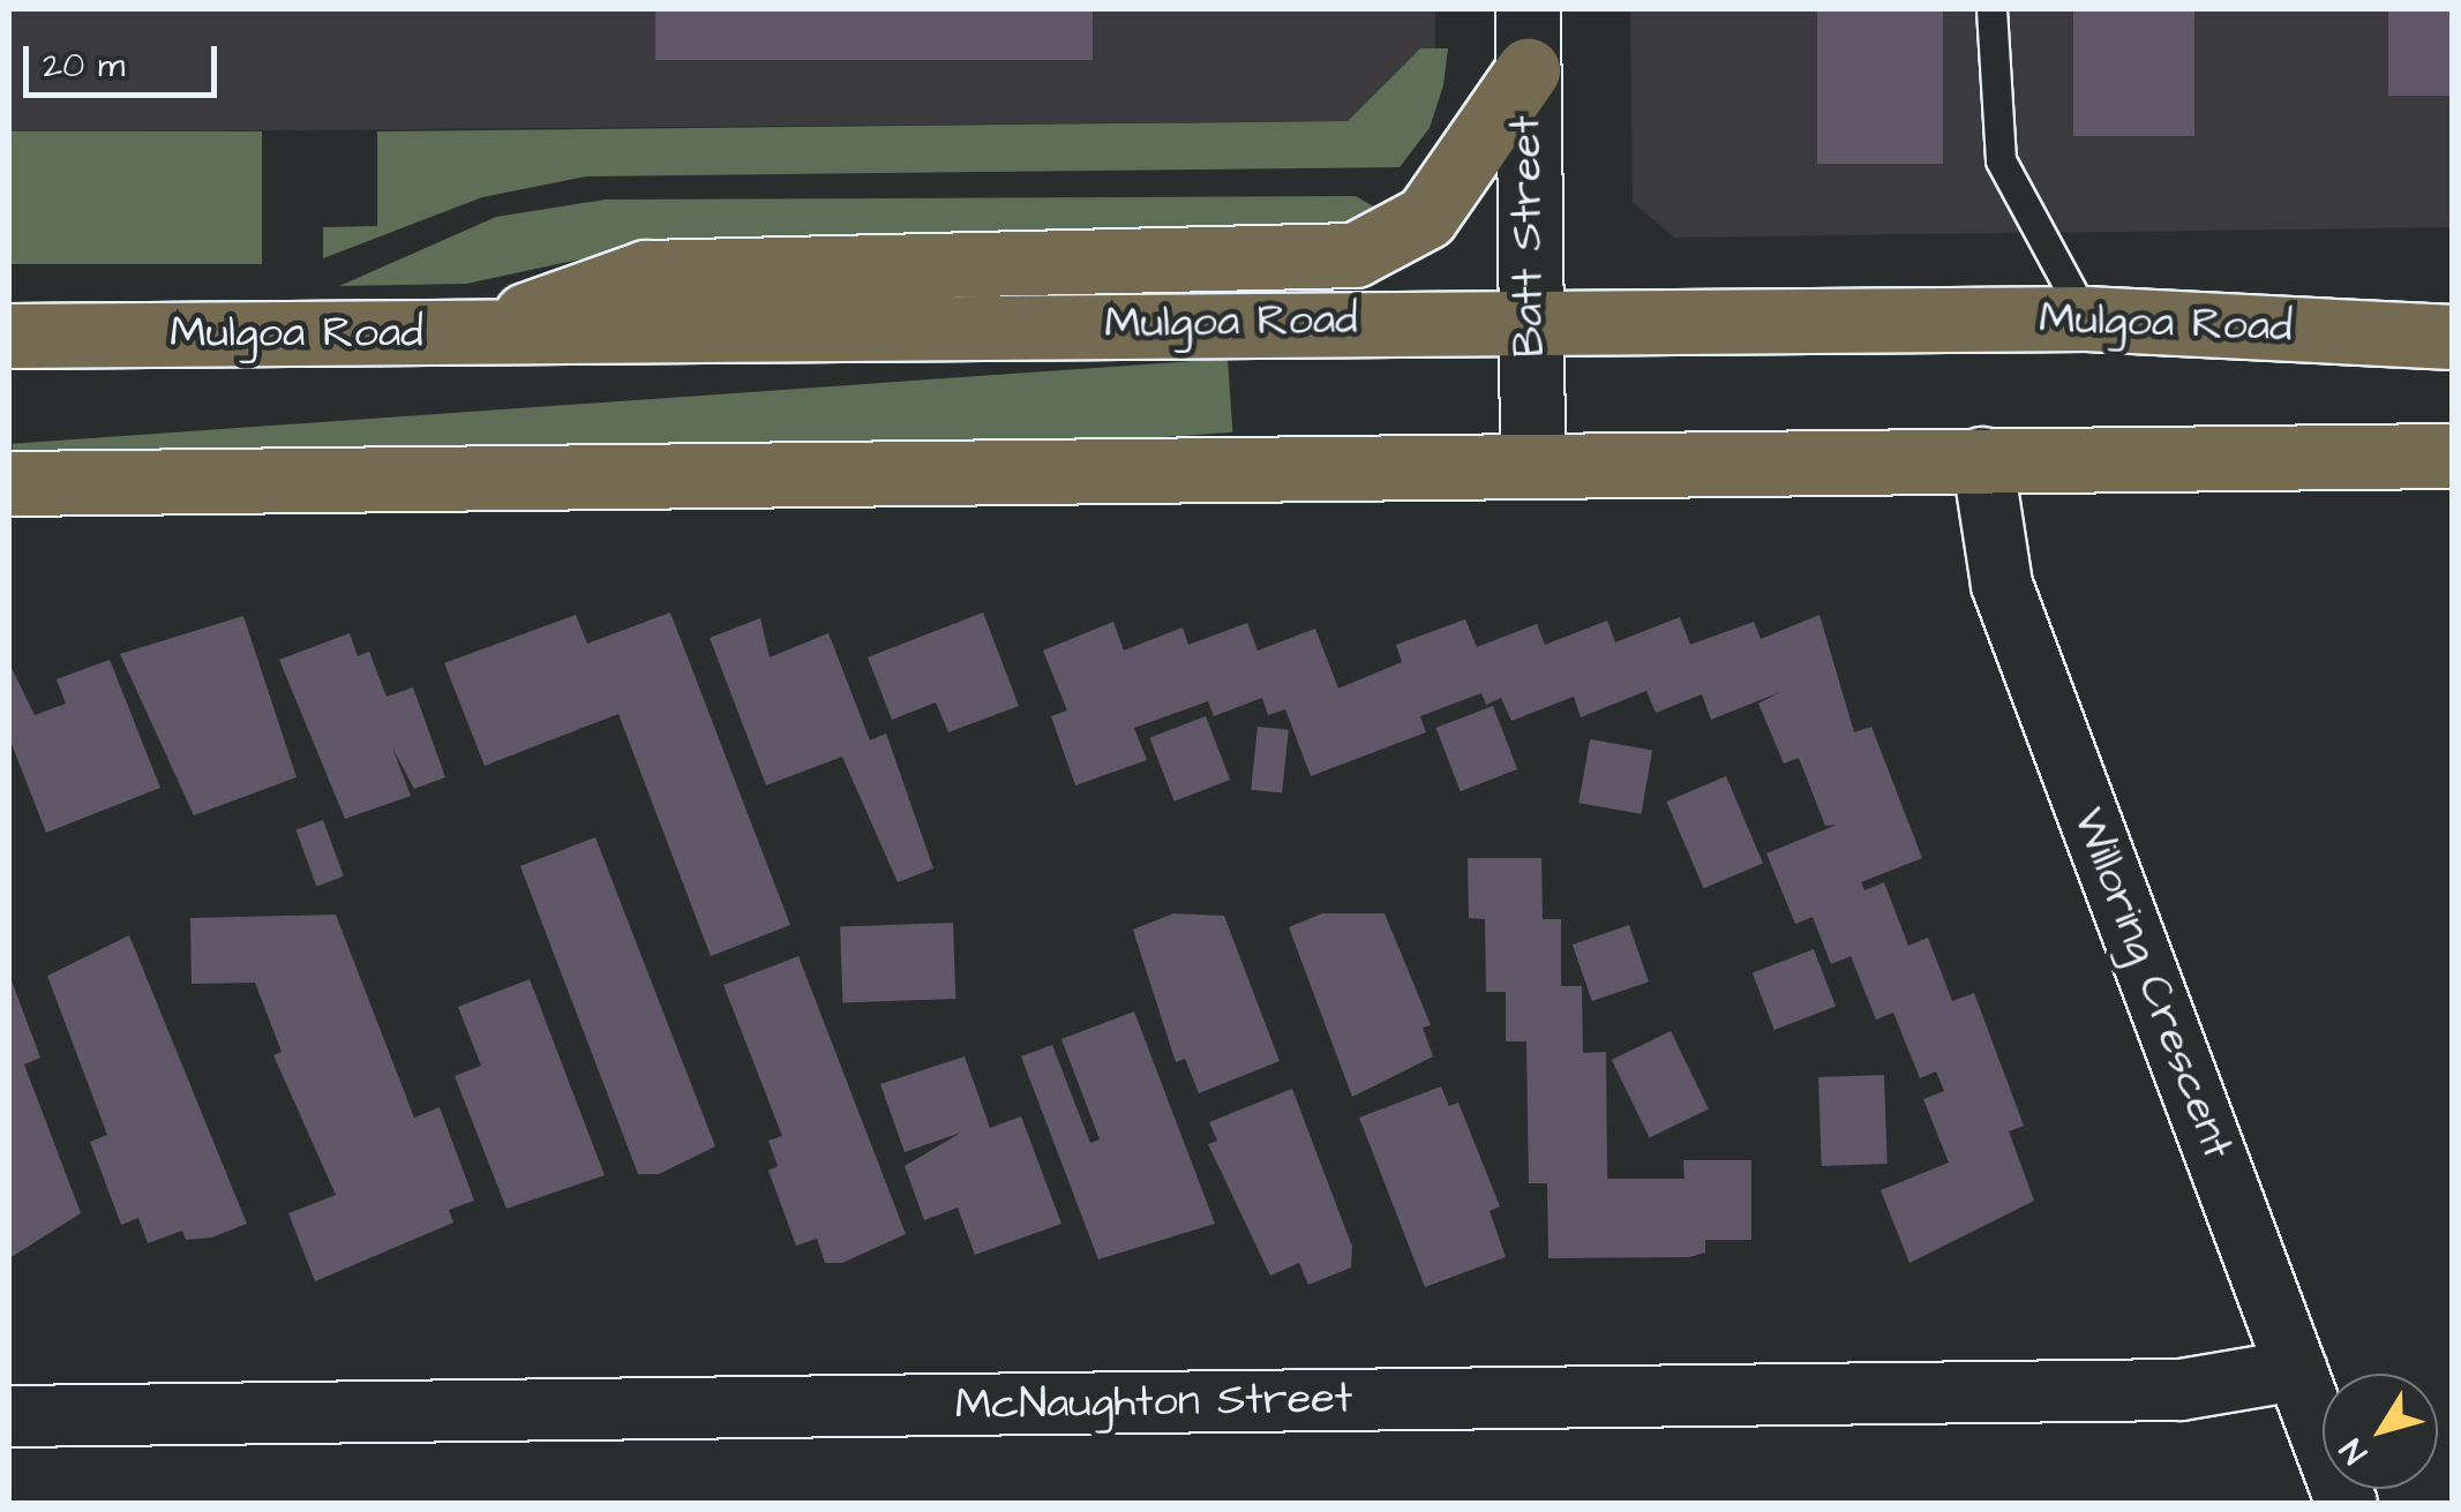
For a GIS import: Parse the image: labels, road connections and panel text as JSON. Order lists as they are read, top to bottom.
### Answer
{
  "streets": {
    "main road": ["Mulgoa Road"],
    "street": ["Batt Street", "Willoring Crescent", "McNaughton Street"]
  },
  "crossings": [
    ["Batt Street", "Mulgoa Road"],
    ["Willoring Crescent", "McNaughton Street"]
  ],
  "scale_bar": "20 m",
  "north": "bottom left"
}
